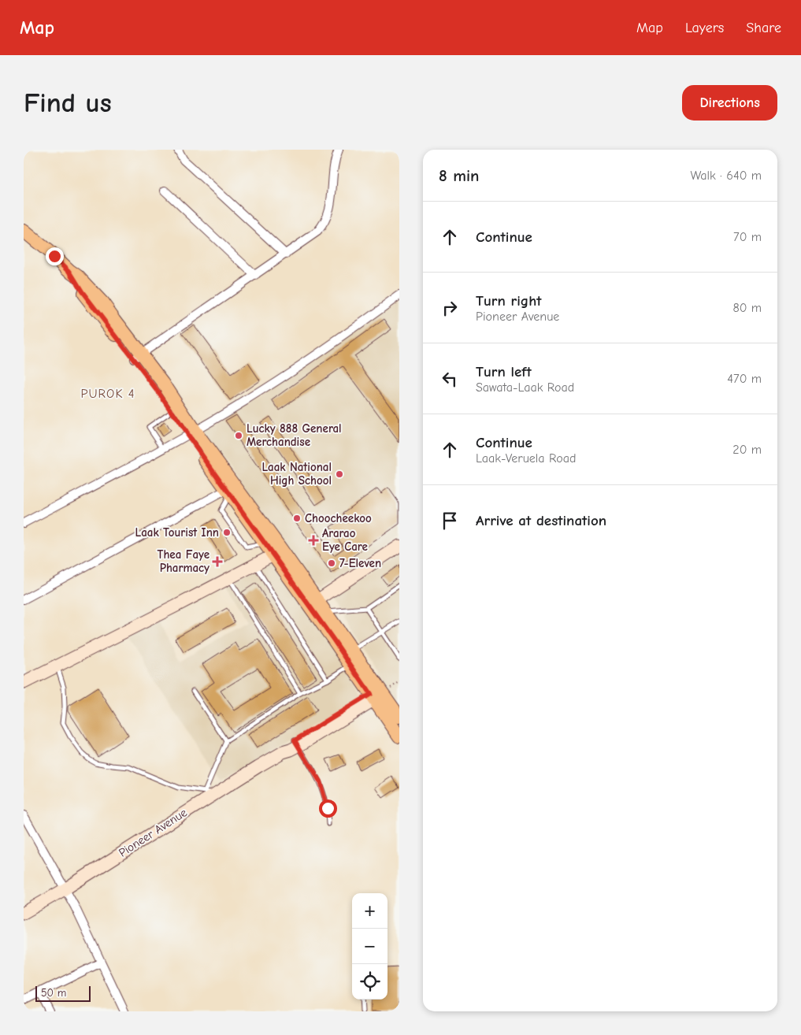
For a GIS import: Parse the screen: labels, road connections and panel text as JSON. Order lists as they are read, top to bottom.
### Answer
{
  "streets": {
    "street": ["Pioneer Avenue"]
  },
  "districts": ["PUROK 4"],
  "places": {
    "other": [
      "Lucky 888 General Merchandise",
      "Laak National High School",
      "Choocheekoo",
      "Laak Tourist Inn",
      "7-Eleven"
    ],
    "health": ["Ararao Eye Care", "Thea Faye Pharmacy"]
  },
  "scale_bar": "50 m",
  "page": {
    "header": "Map",
    "nav": ["Map", "Layers", "Share"],
    "buttons": "Directions",
    "title": "Find us",
    "heading": ["8 min", "Walk · 640 m"],
    "list": [
      ["Continue", "70 m"],
      ["Turn right", "Pioneer Avenue", "80 m"],
      ["Turn left", "Sawata-Laak Road", "470 m"],
      ["Continue", "Laak-Veruela Road", "20 m"],
      "Arrive at destination"
    ],
    "map_buttons": ["+", "−"],
    "scale": "50 m"
  }
}
